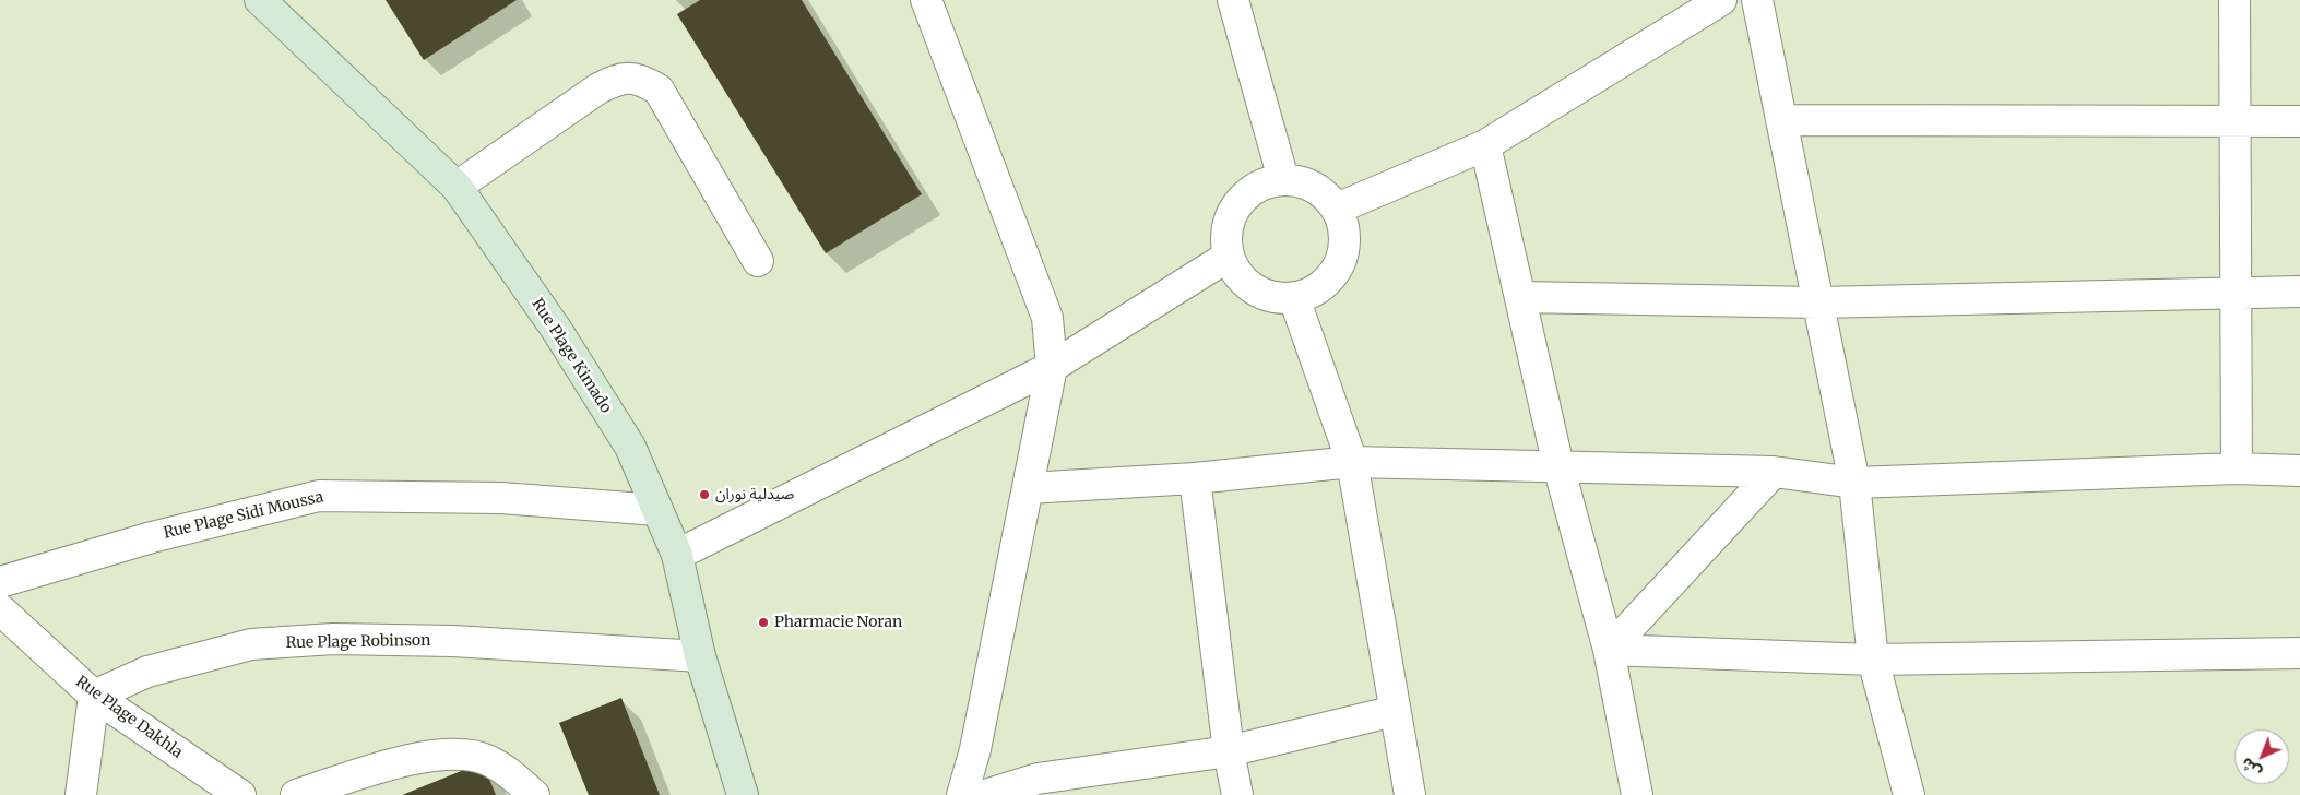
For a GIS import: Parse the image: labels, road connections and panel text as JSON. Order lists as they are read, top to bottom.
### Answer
{
  "streets": {
    "street": [
      "Rue Plage Kimado",
      "Rue Plage Sidi Moussa",
      "Rue Plage Robinson",
      "Rue Plage Dakhla"
    ]
  },
  "crossings": [
    ["Rue Plage Kimado", "Rue Plage Sidi Moussa"],
    ["Rue Plage Kimado", "Rue Plage Robinson"],
    ["Rue Plage Robinson", "Rue Plage Dakhla"]
  ],
  "places": ["صيدلية نوران", "Pharmacie Noran"],
  "north": "bottom left"
}
